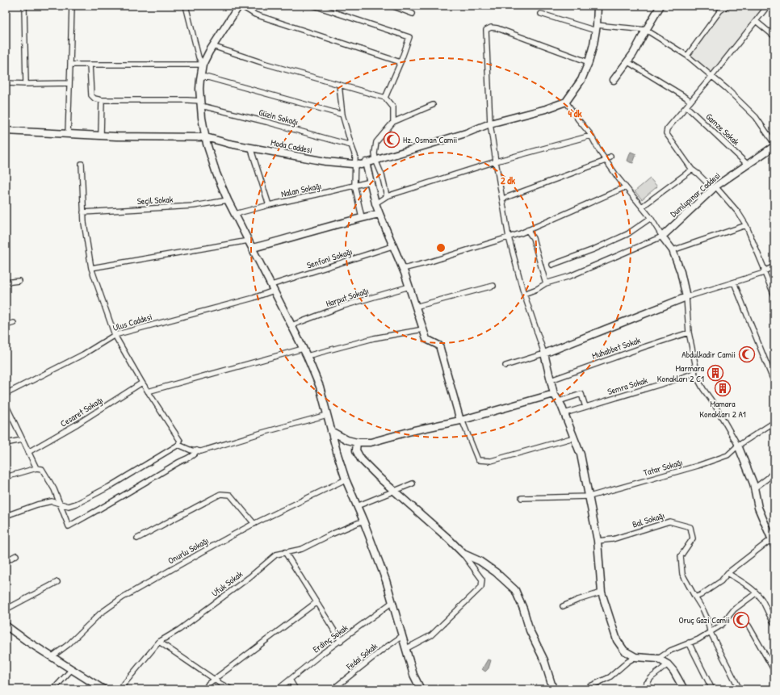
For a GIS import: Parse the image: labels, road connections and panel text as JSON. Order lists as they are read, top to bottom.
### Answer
{
  "streets": {
    "street": [
      "Güzin Sokağı",
      "Gamze Sokak",
      "Moda Caddesi",
      "Nalan Sokağı",
      "Dumlupınar Caddesi",
      "Seçil Sokak",
      "Senfoni Sokağı",
      "Harput Sokağı",
      "Ulus Caddesi",
      "Muhabbet Sokak",
      "Semra Sokak",
      "Cesaret Sokağı",
      "Tatar Sokağı",
      "Bal Sokağı",
      "Onurlu Sokağı",
      "Ufuk Sokak",
      "Erdinç Sokak",
      "Fedai Sokak"
    ]
  },
  "crossings": [
    ["Gamze Sokak", "Dumlupınar Caddesi"],
    ["Senfoni Sokağı", "Ulus Caddesi"]
  ],
  "places": {
    "mosque": ["Hz. Osman Camii", "Abdulkadir Camii", "Oruç Gazi Camii"],
    "building": ["Marmara Konakları 2 C1", "Mamara Konakları 2 A1"]
  },
  "rings": ["4 dk", "2 dk"]
}
